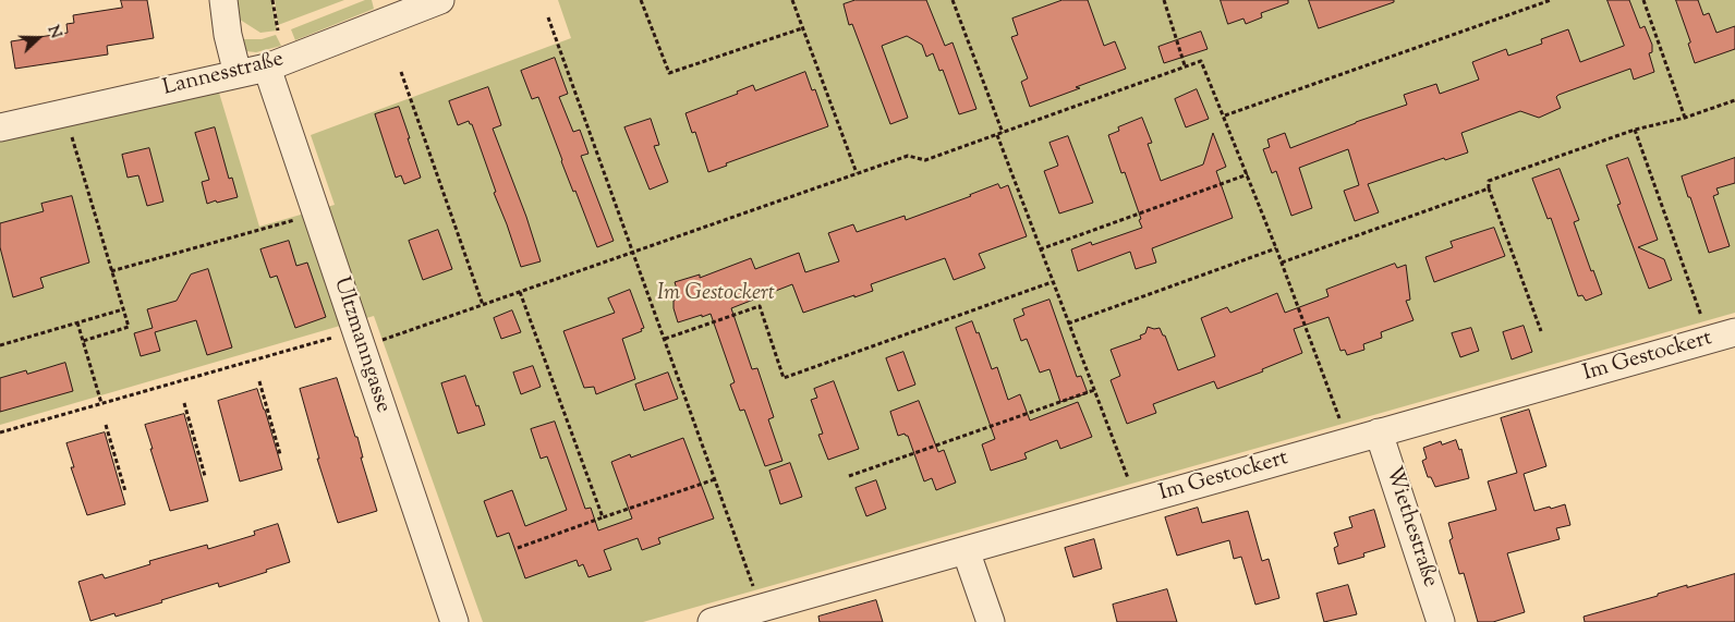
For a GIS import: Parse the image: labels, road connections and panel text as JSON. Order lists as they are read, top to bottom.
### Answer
{
  "streets": {
    "street": [
      "Lannesstraße",
      "Ultzmanngasse",
      "Im Gestockert",
      "Wiethestraße"
    ]
  },
  "crossings": [
    ["Lannesstraße", "Ultzmanngasse"],
    ["Im Gestockert", "Wiethestraße"]
  ],
  "parks": ["Im Gestockert"],
  "north": "right"
}
